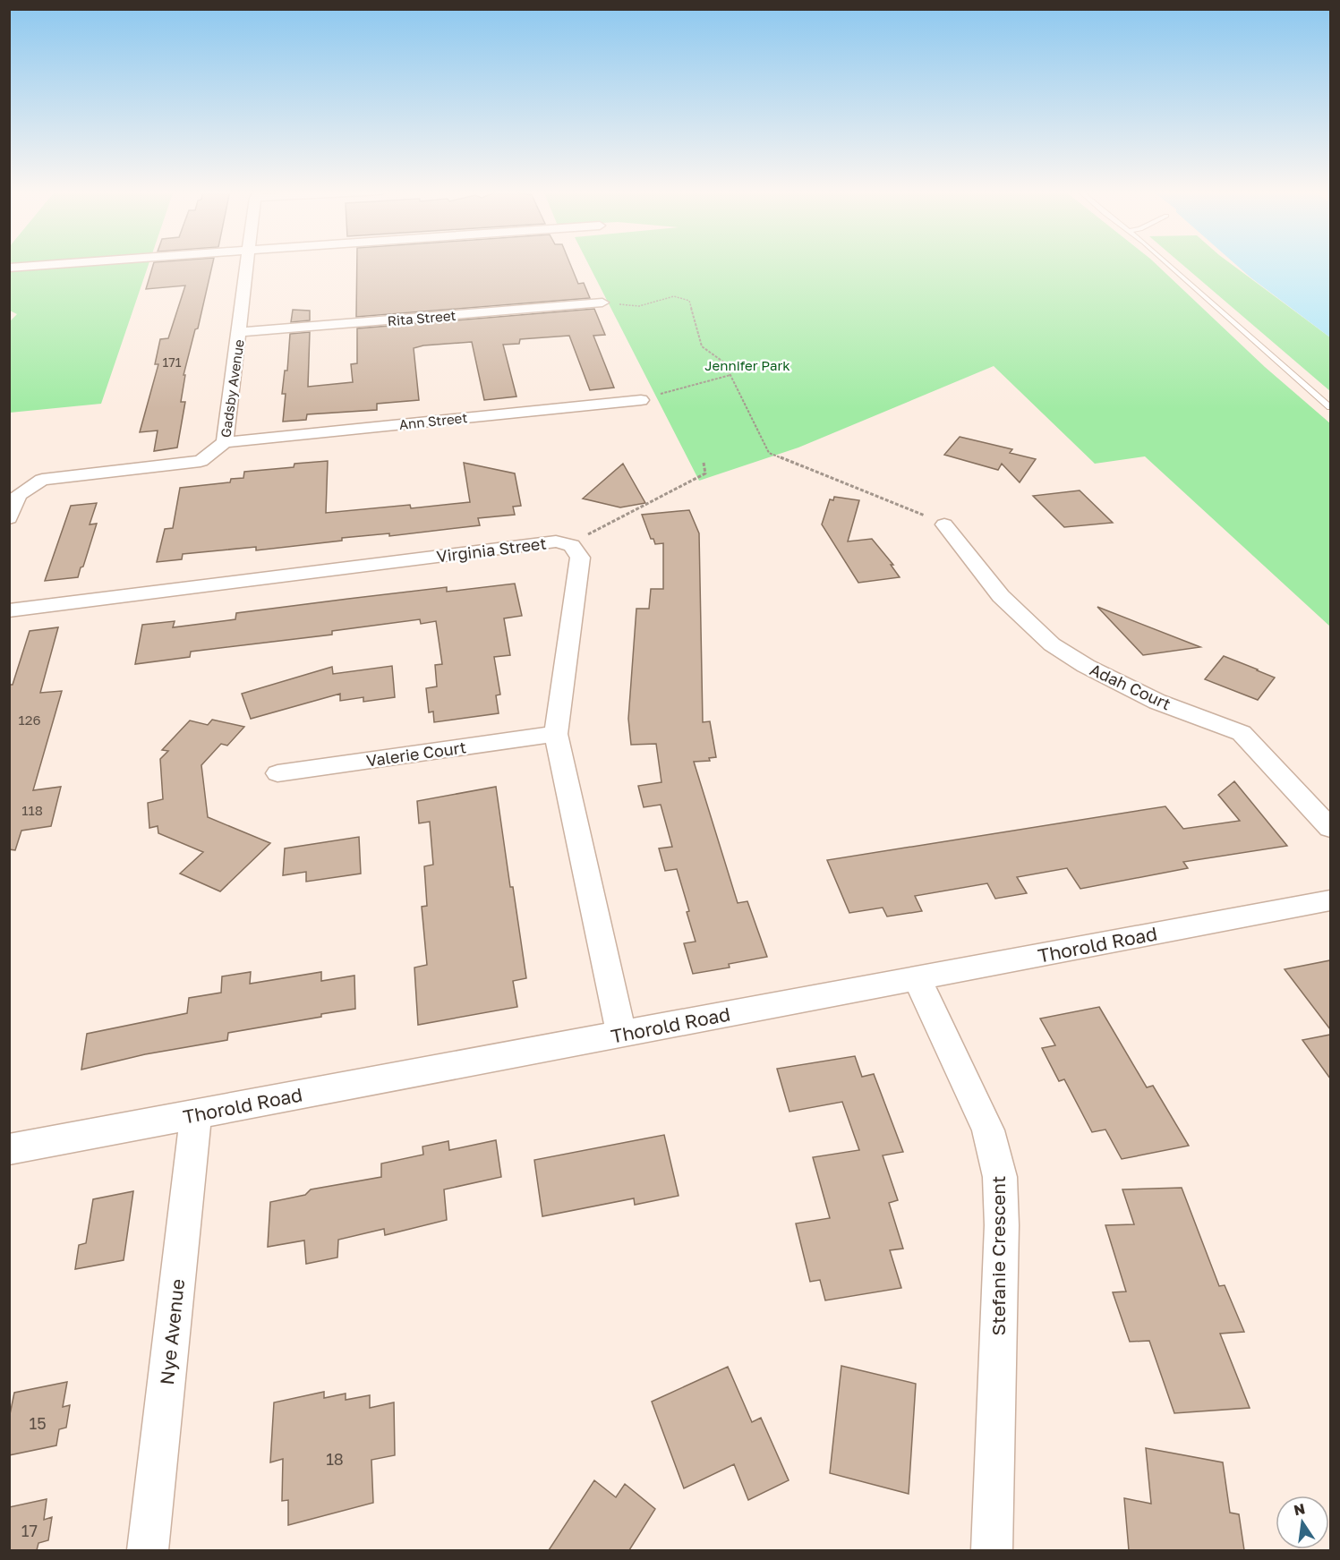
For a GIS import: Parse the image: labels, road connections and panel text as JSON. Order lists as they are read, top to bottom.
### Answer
{
  "streets": {
    "street": [
      "Rita Street",
      "Gadsby Avenue",
      "Ann Street",
      "Virginia Street",
      "Adah Court",
      "Valerie Court",
      "Thorold Road",
      "Stefanie Crescent",
      "Nye Avenue"
    ]
  },
  "crossings": [
    ["Rita Street", "Gadsby Avenue"],
    ["Gadsby Avenue", "Ann Street"],
    ["Thorold Road", "Stefanie Crescent"],
    ["Thorold Road", "Nye Avenue"]
  ],
  "parks": ["Jennifer Park"],
  "house_numbers": [
    "171",
    "126",
    "118",
    "15",
    "18",
    "17"
  ],
  "north": "top"
}
